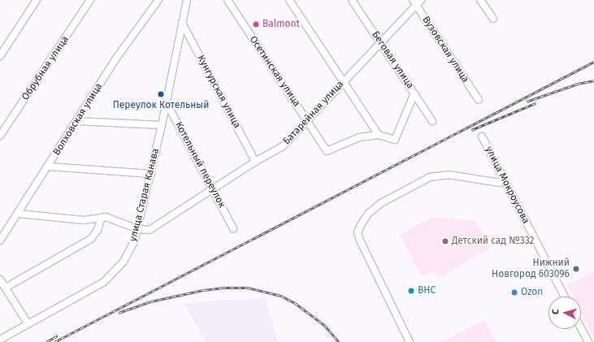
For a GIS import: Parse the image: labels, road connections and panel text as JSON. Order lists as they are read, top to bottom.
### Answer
{
  "streets": {
    "street": [
      "Вузовская улица",
      "Беговая улица",
      "Обрубная улица",
      "Осетинская улица",
      "Кунгурская улица",
      "Батарейная улица",
      "Волховская улица",
      "Котельный переулок",
      "улица Мокроусова",
      "улица Старая Канава"
    ]
  },
  "crossings": [
    ["Вузовская улица", "Батарейная улица"],
    ["Беговая улица", "Батарейная улица"],
    ["Осетинская улица", "Батарейная улица"],
    ["Кунгурская улица", "Батарейная улица"],
    ["Кунгурская улица", "улица Старая Канава"],
    ["Батарейная улица", "Котельный переулок"],
    ["Батарейная улица", "улица Старая Канава"],
    ["Котельный переулок", "улица Старая Канава"]
  ],
  "places": [
    "Balmont",
    "Переулок Котельный",
    "Детский сад №332",
    "Нижний Новгород 603096",
    "ВНС",
    "Ozon"
  ],
  "north": "left"
}
